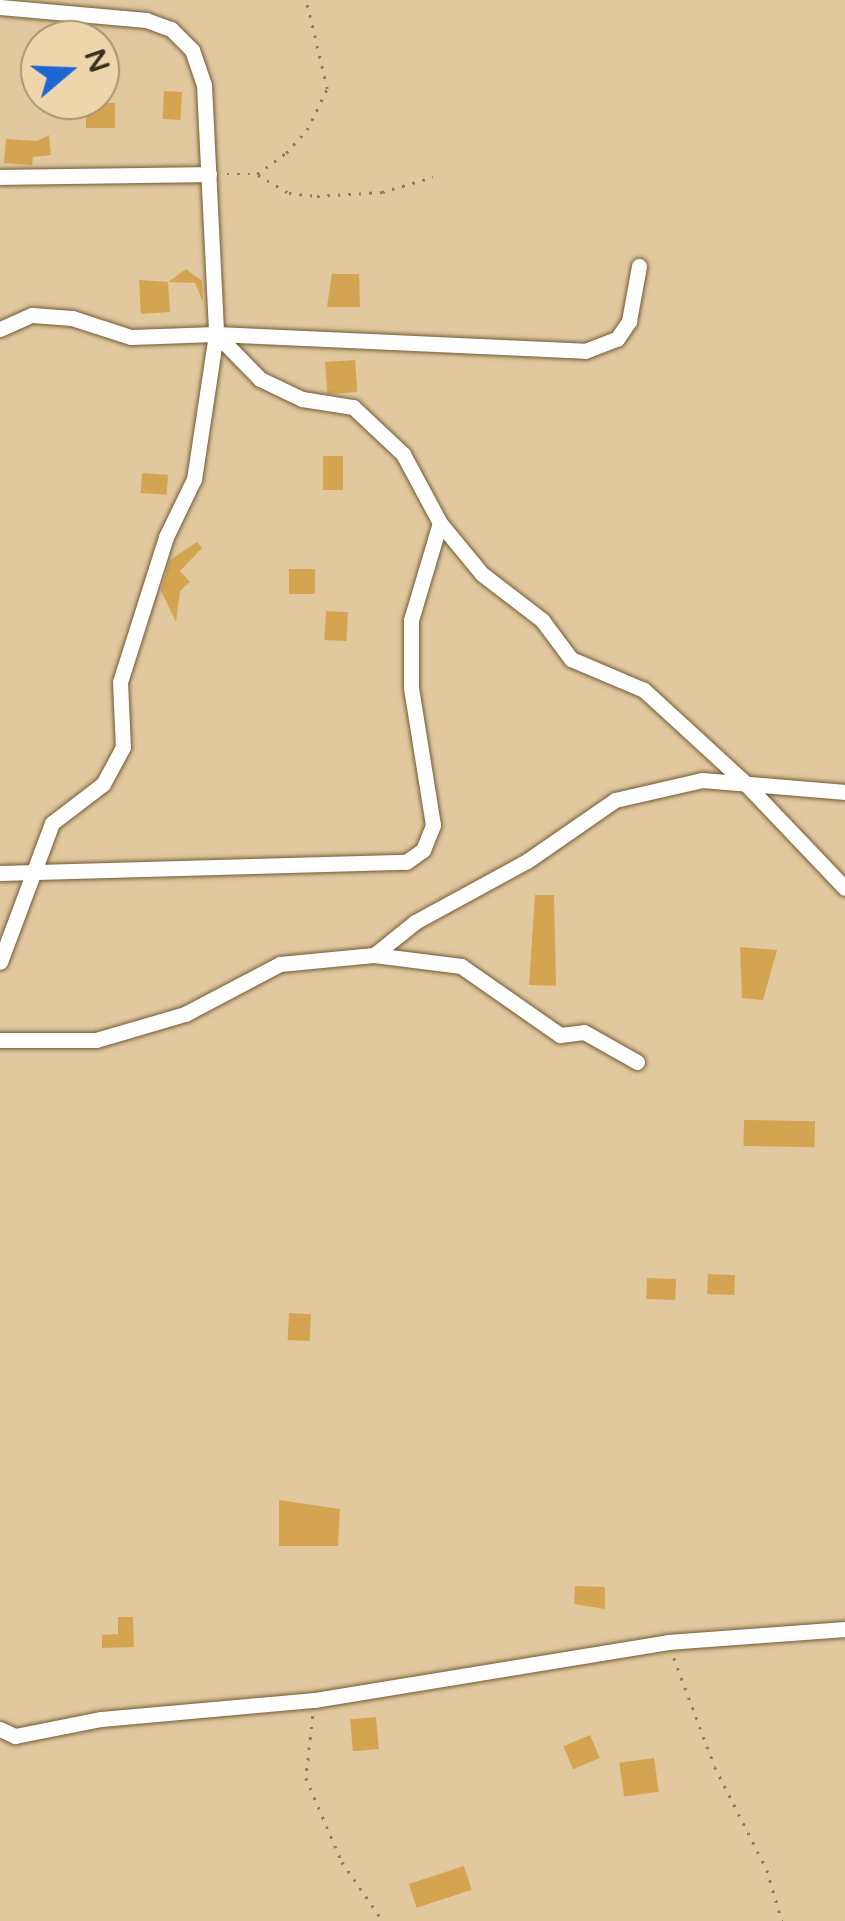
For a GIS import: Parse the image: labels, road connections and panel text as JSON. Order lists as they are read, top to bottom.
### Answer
{
  "north": "right"
}
